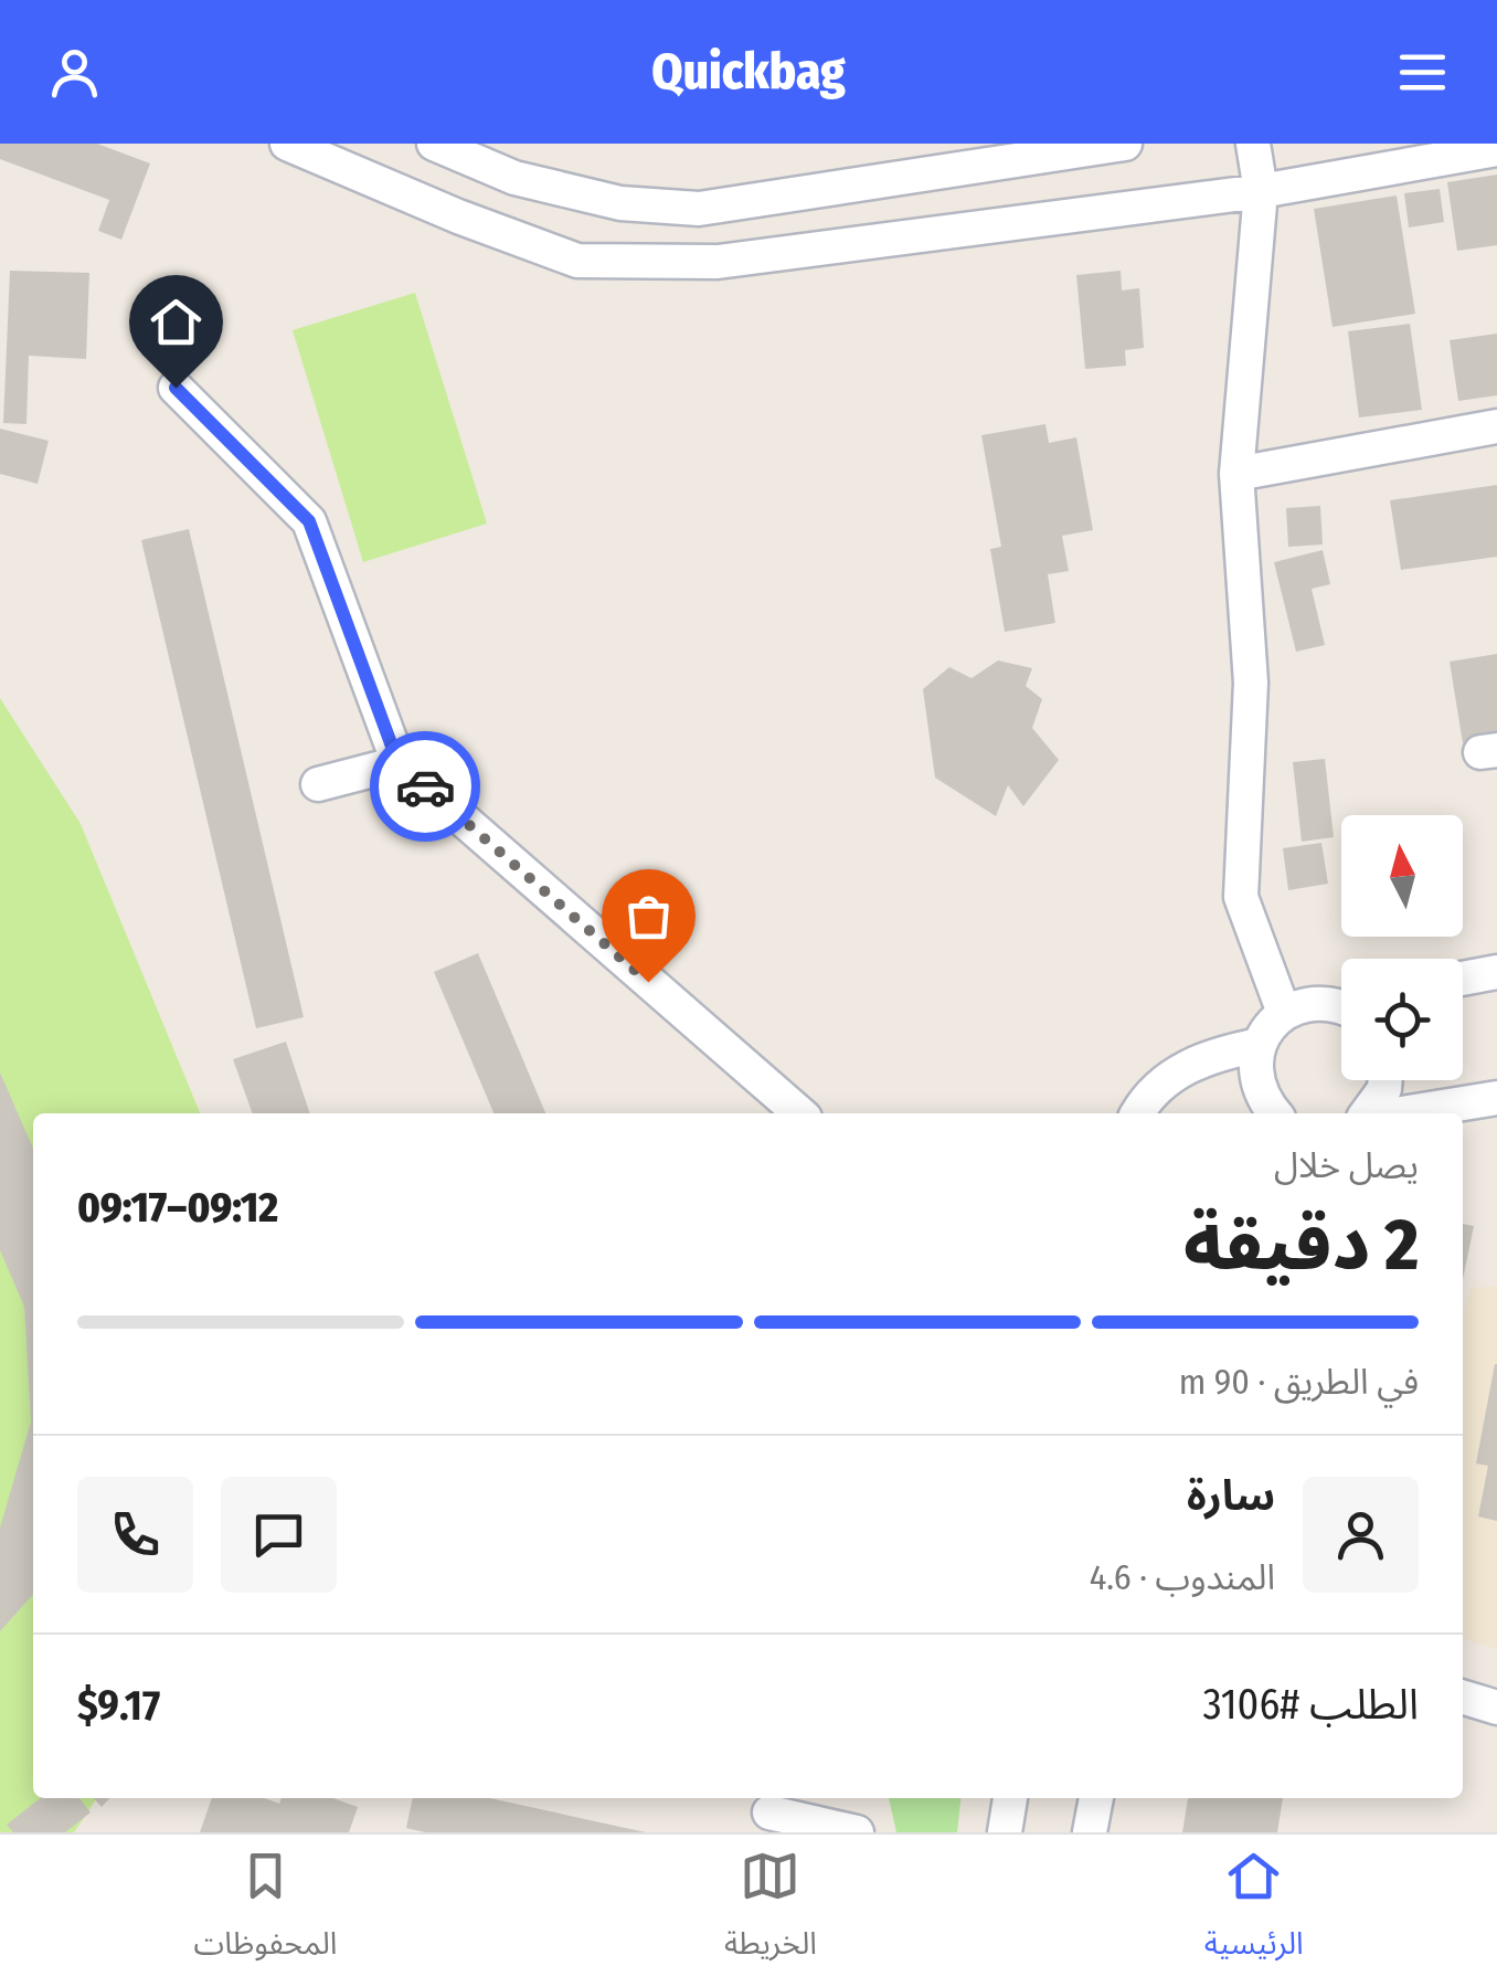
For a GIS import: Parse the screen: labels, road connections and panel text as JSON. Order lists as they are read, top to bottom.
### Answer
{
  "north": "top",
  "page": {
    "header": "Quickbag",
    "heading": ["2 دقيقة", "يصل خلال", "09:12–09:17"],
    "panel": [
      "سارة",
      "المندوب · 4.6",
      "الطلب #3106",
      "$9.17"
    ],
    "bar": "في الطريق · 90 m",
    "tabs": ["الرئيسية", "الخريطة", "المحفوظات"]
  }
}
